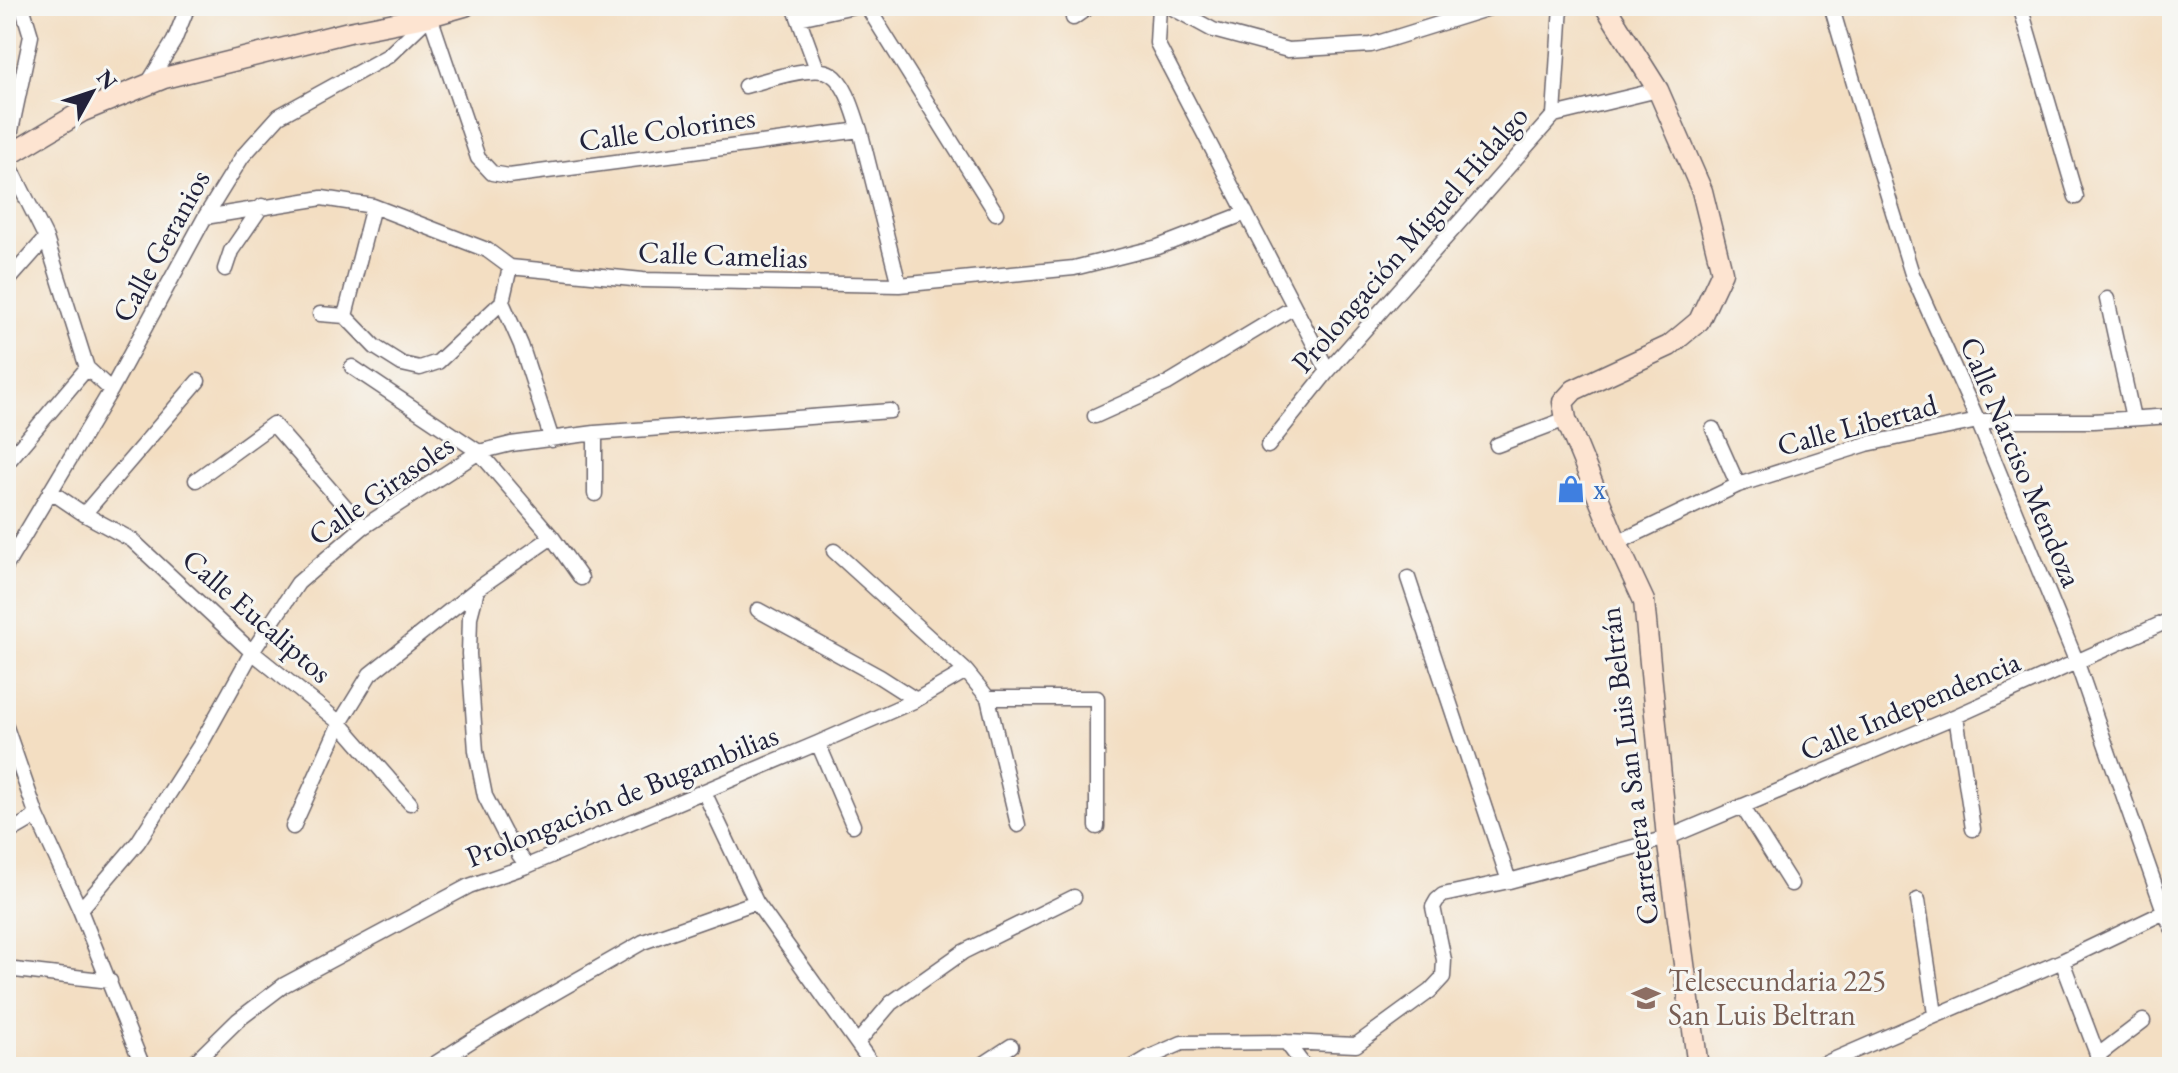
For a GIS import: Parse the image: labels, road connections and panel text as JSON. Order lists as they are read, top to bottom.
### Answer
{
  "streets": {
    "main road": ["Carretera a San Luis Beltrán"],
    "street": [
      "Calle Colorines",
      "Prolongación Miguel Hidalgo",
      "Calle Geranios",
      "Calle Camelias",
      "Calle Libertad",
      "Calle Narciso Mendoza",
      "Calle Girasoles",
      "Calle Eucaliptos",
      "Calle Independencia",
      "Prolongación de Bugambilias"
    ]
  },
  "crossings": [
    ["Calle Colorines", "Calle Geranios"],
    ["Calle Geranios", "Calle Camelias"],
    ["Calle Geranios", "Calle Eucaliptos"],
    ["Calle Libertad", "Calle Narciso Mendoza"],
    ["Calle Libertad", "Carretera a San Luis Beltrán"],
    ["Calle Narciso Mendoza", "Calle Independencia"],
    ["Calle Girasoles", "Calle Eucaliptos"],
    ["Calle Independencia", "Carretera a San Luis Beltrán"]
  ],
  "places": {
    "shop": ["x"],
    "school or university": ["Telesecundaria 225 San Luis Beltran"]
  },
  "north": "top right"
}
